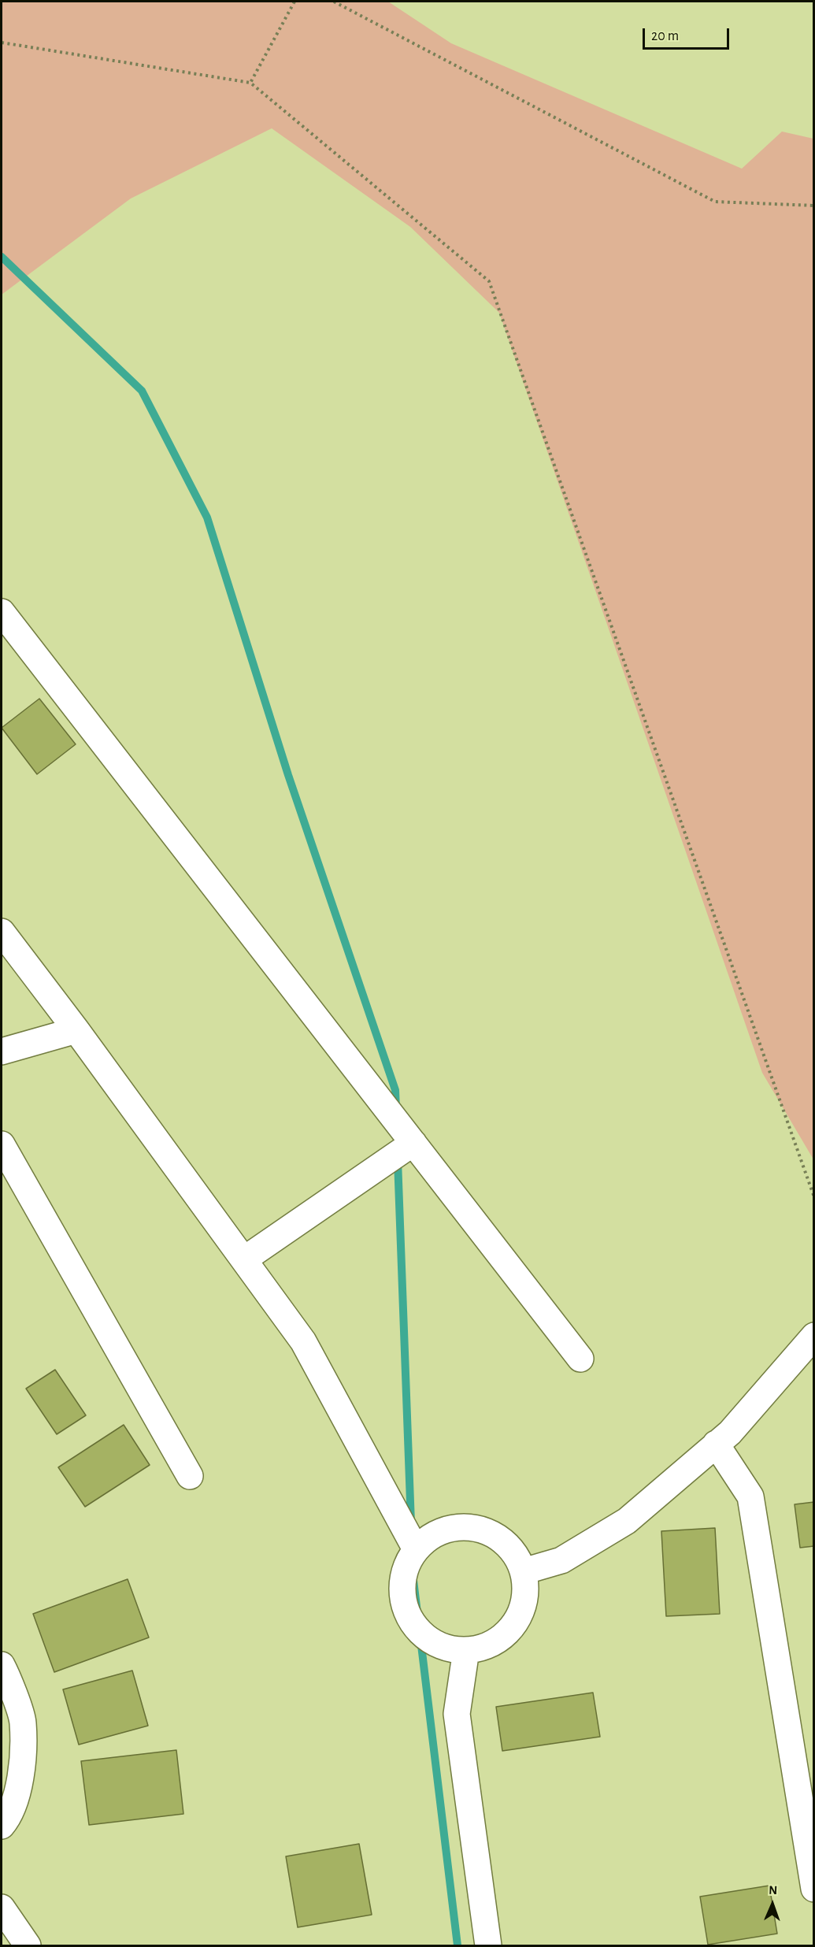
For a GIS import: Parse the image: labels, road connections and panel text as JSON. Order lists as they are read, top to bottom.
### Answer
{
  "scale_bar": "20 m",
  "north": "top"
}
